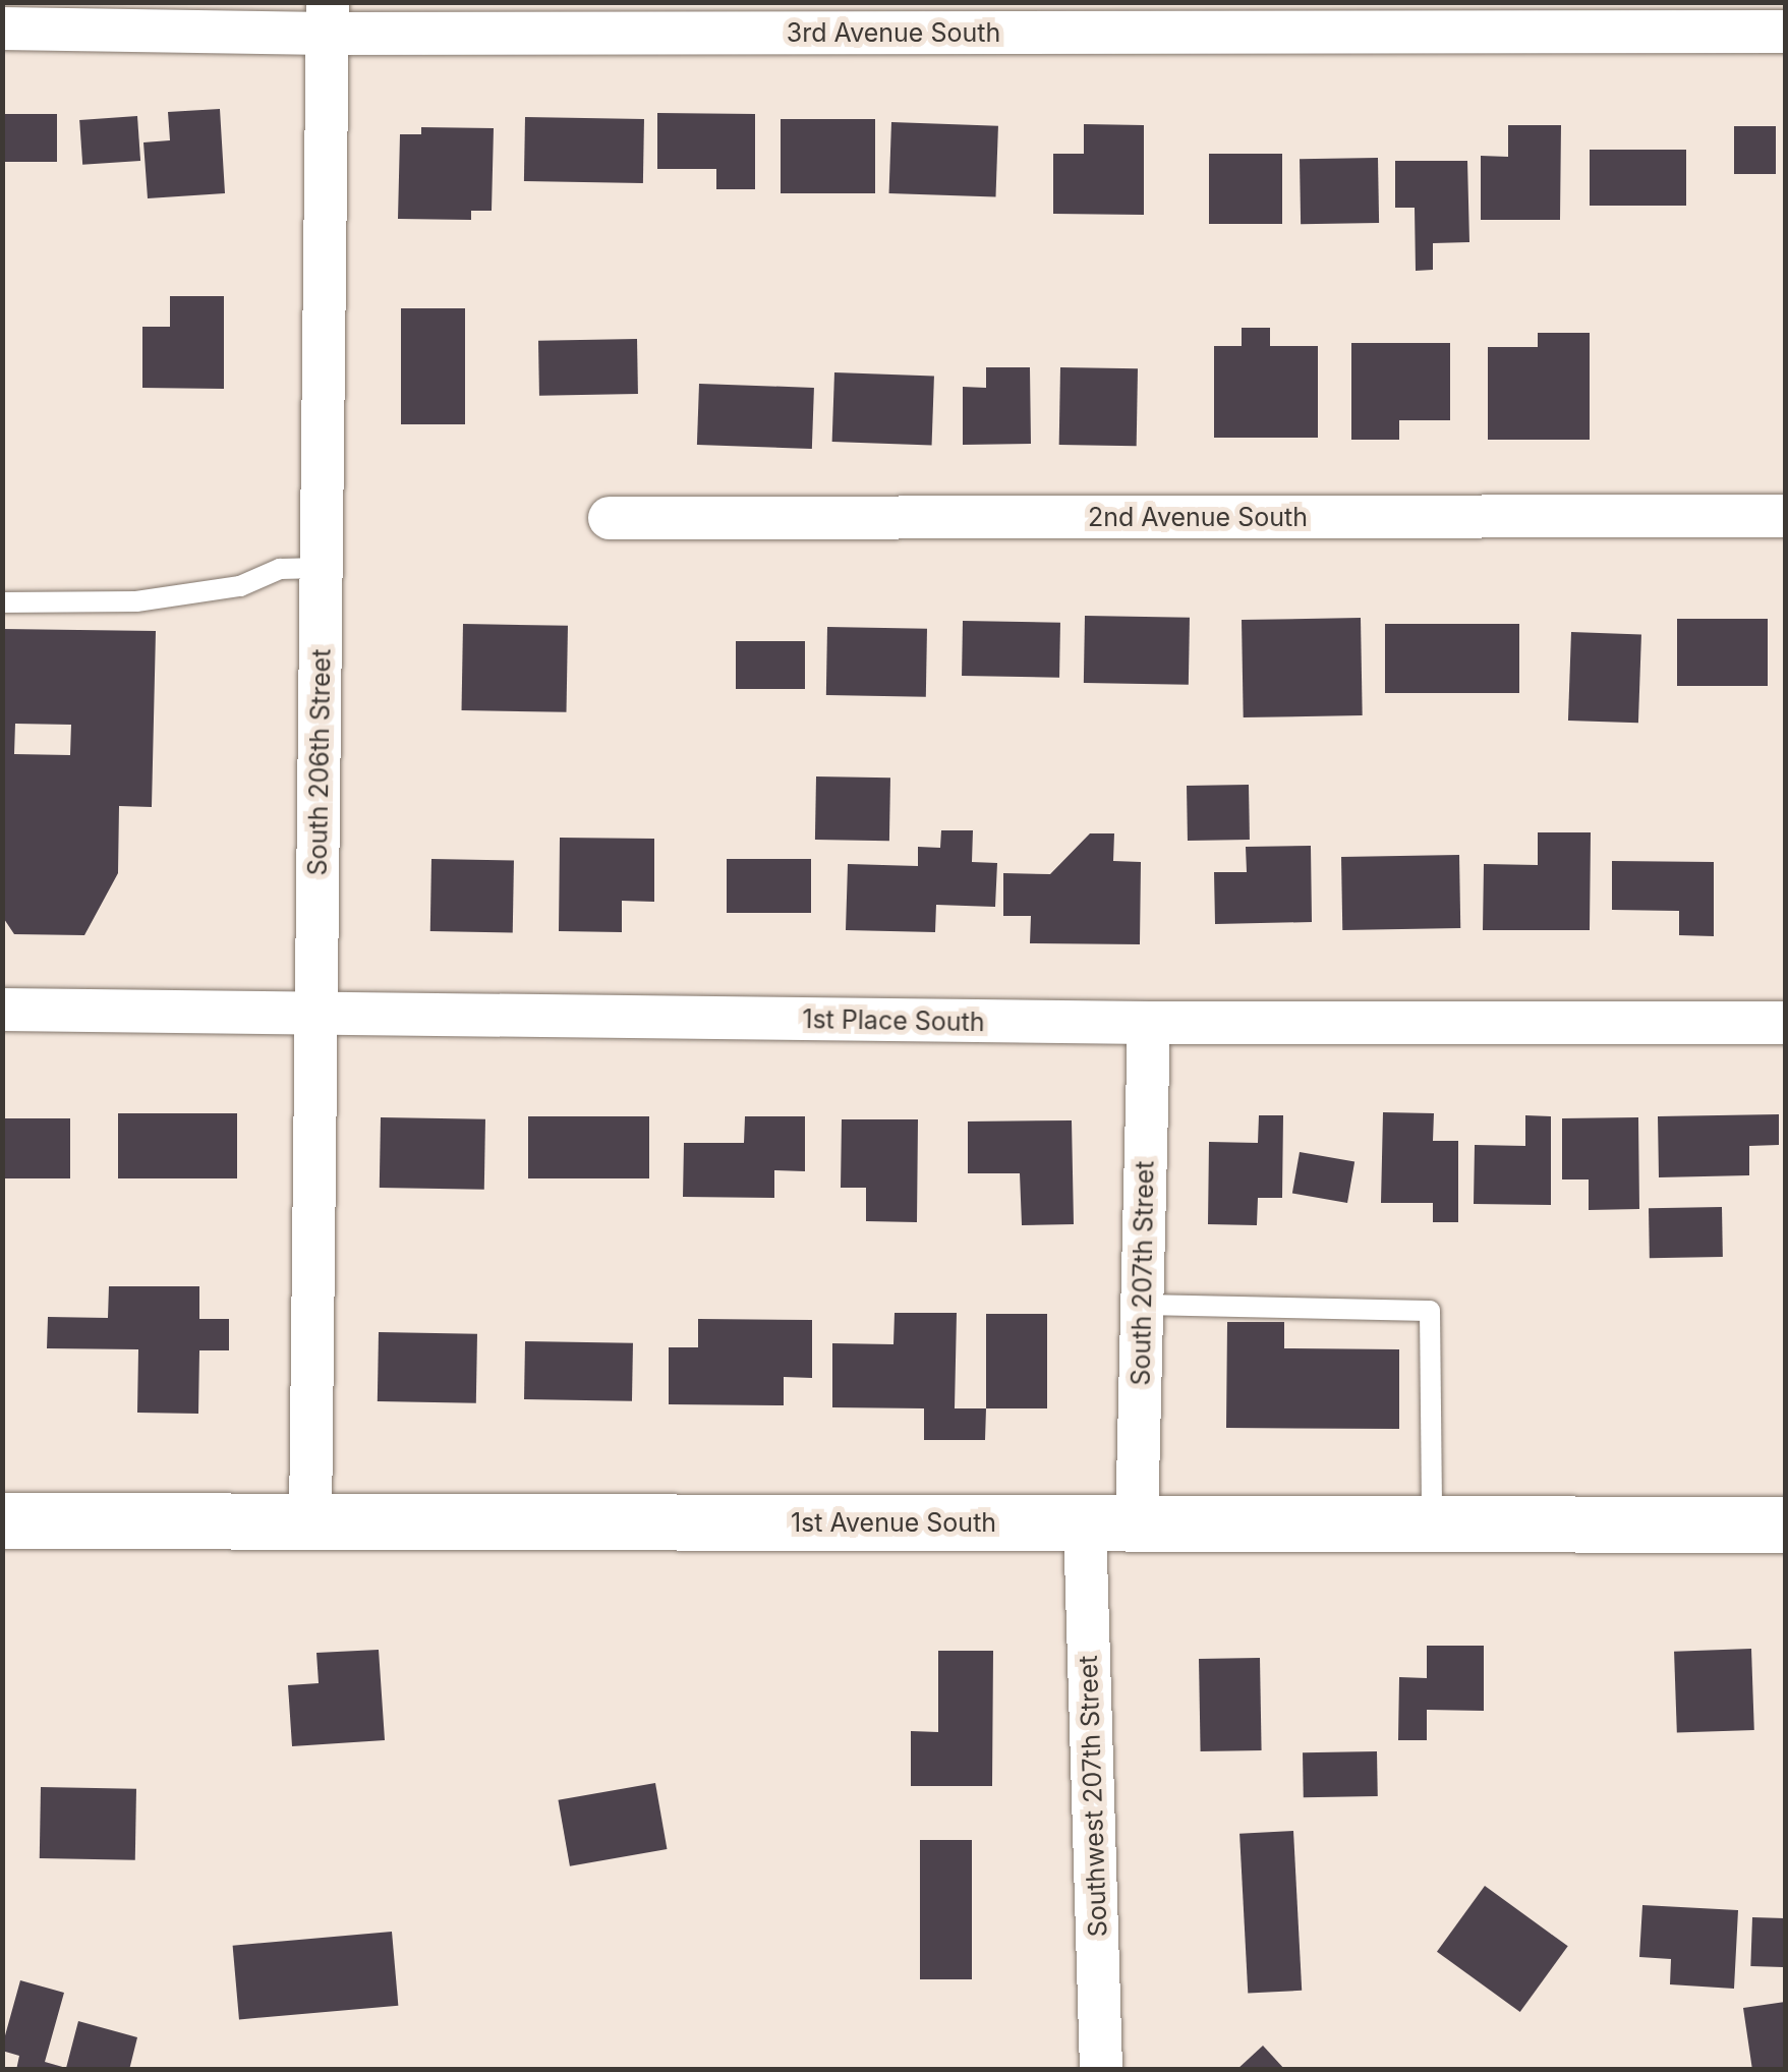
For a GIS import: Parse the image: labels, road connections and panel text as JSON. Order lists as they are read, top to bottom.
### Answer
{
  "streets": {
    "main road": ["1st Avenue South"],
    "street": [
      "3rd Avenue South",
      "2nd Avenue South",
      "South 206th Street",
      "1st Place South",
      "South 207th Street",
      "Southwest 207th Street"
    ]
  },
  "crossings": [
    ["3rd Avenue South", "South 206th Street"],
    ["South 206th Street", "1st Place South"],
    ["South 206th Street", "1st Avenue South"],
    ["1st Place South", "South 207th Street"],
    ["South 207th Street", "1st Avenue South"],
    ["South 207th Street", "Southwest 207th Street"],
    ["1st Avenue South", "Southwest 207th Street"]
  ]
}
